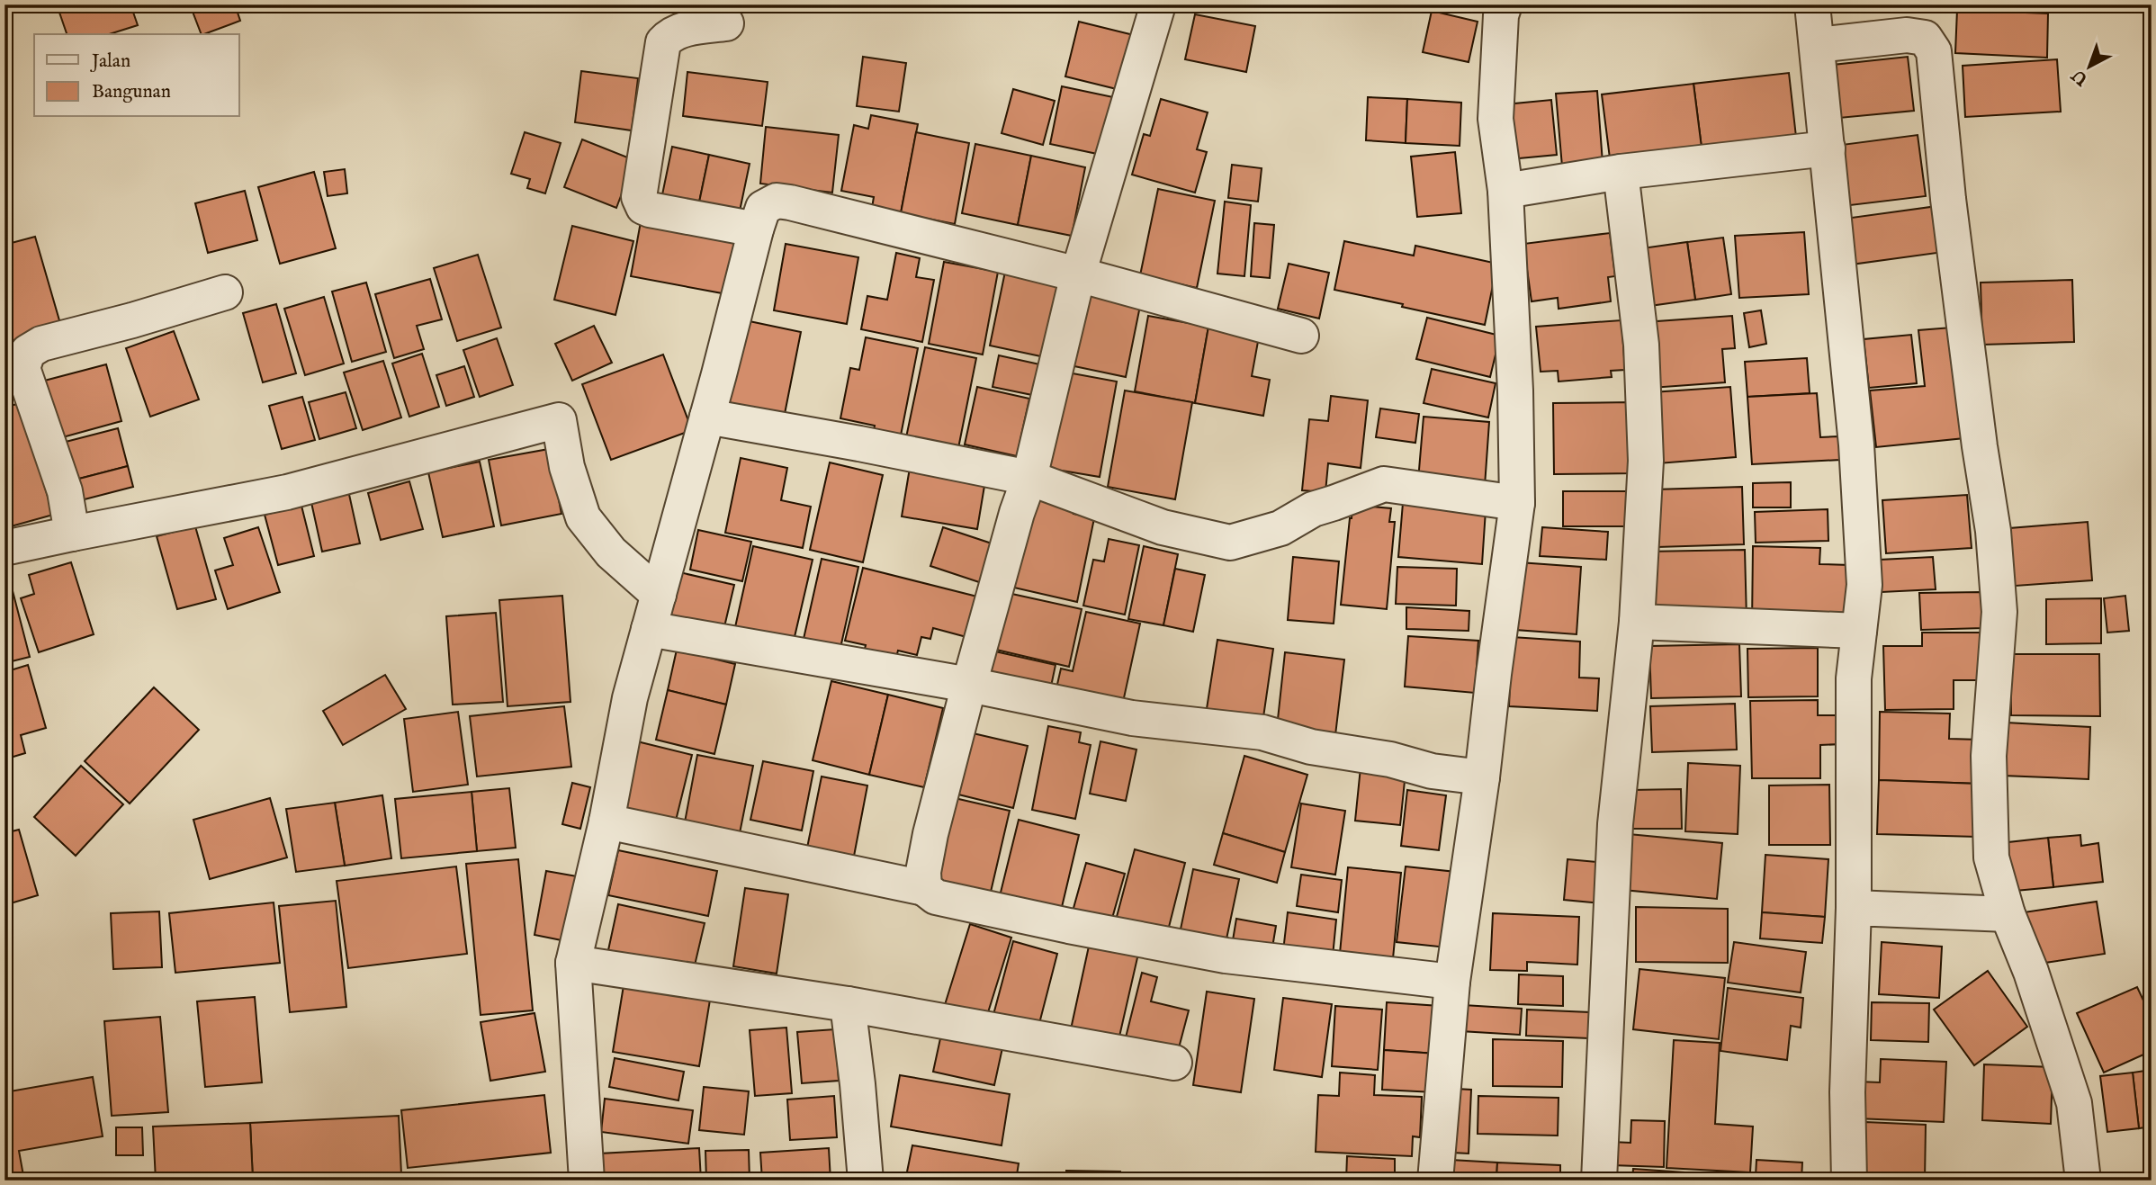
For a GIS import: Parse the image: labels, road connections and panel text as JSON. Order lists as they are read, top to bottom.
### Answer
{
  "legend": ["Jalan", "Bangunan"],
  "north": "bottom left"
}
